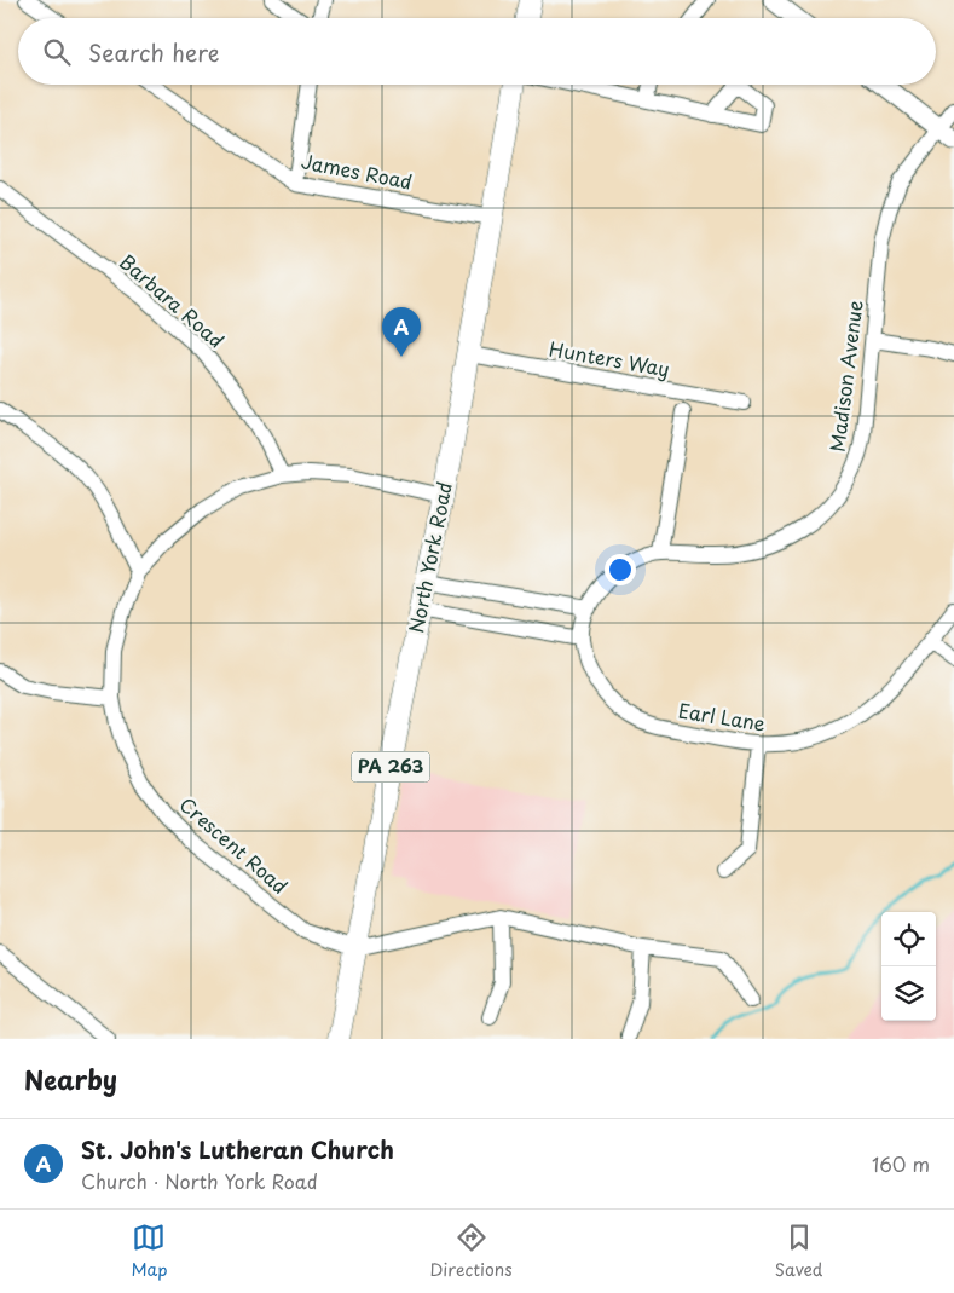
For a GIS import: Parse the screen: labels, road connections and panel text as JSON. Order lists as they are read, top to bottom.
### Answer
{
  "streets": {
    "highway": ["North York Road", "PA 263"],
    "street": [
      "James Road",
      "Barbara Road",
      "Hunters Way",
      "Madison Avenue",
      "Earl Lane",
      "Crescent Road"
    ]
  },
  "crossings": [
    ["James Road", "North York Road"],
    ["Barbara Road", "Crescent Road"],
    ["Hunters Way", "North York Road"],
    ["North York Road", "Crescent Road"]
  ],
  "page": {
    "search": "Search here",
    "pins": "A",
    "heading": "Nearby",
    "list": [
      {
        "mark": "A",
        "name": "St. John's Lutheran Church",
        "note": "Church · North York Road",
        "value": "160 m"
      }
    ],
    "nav": ["Map", "Directions", "Saved"]
  }
}
